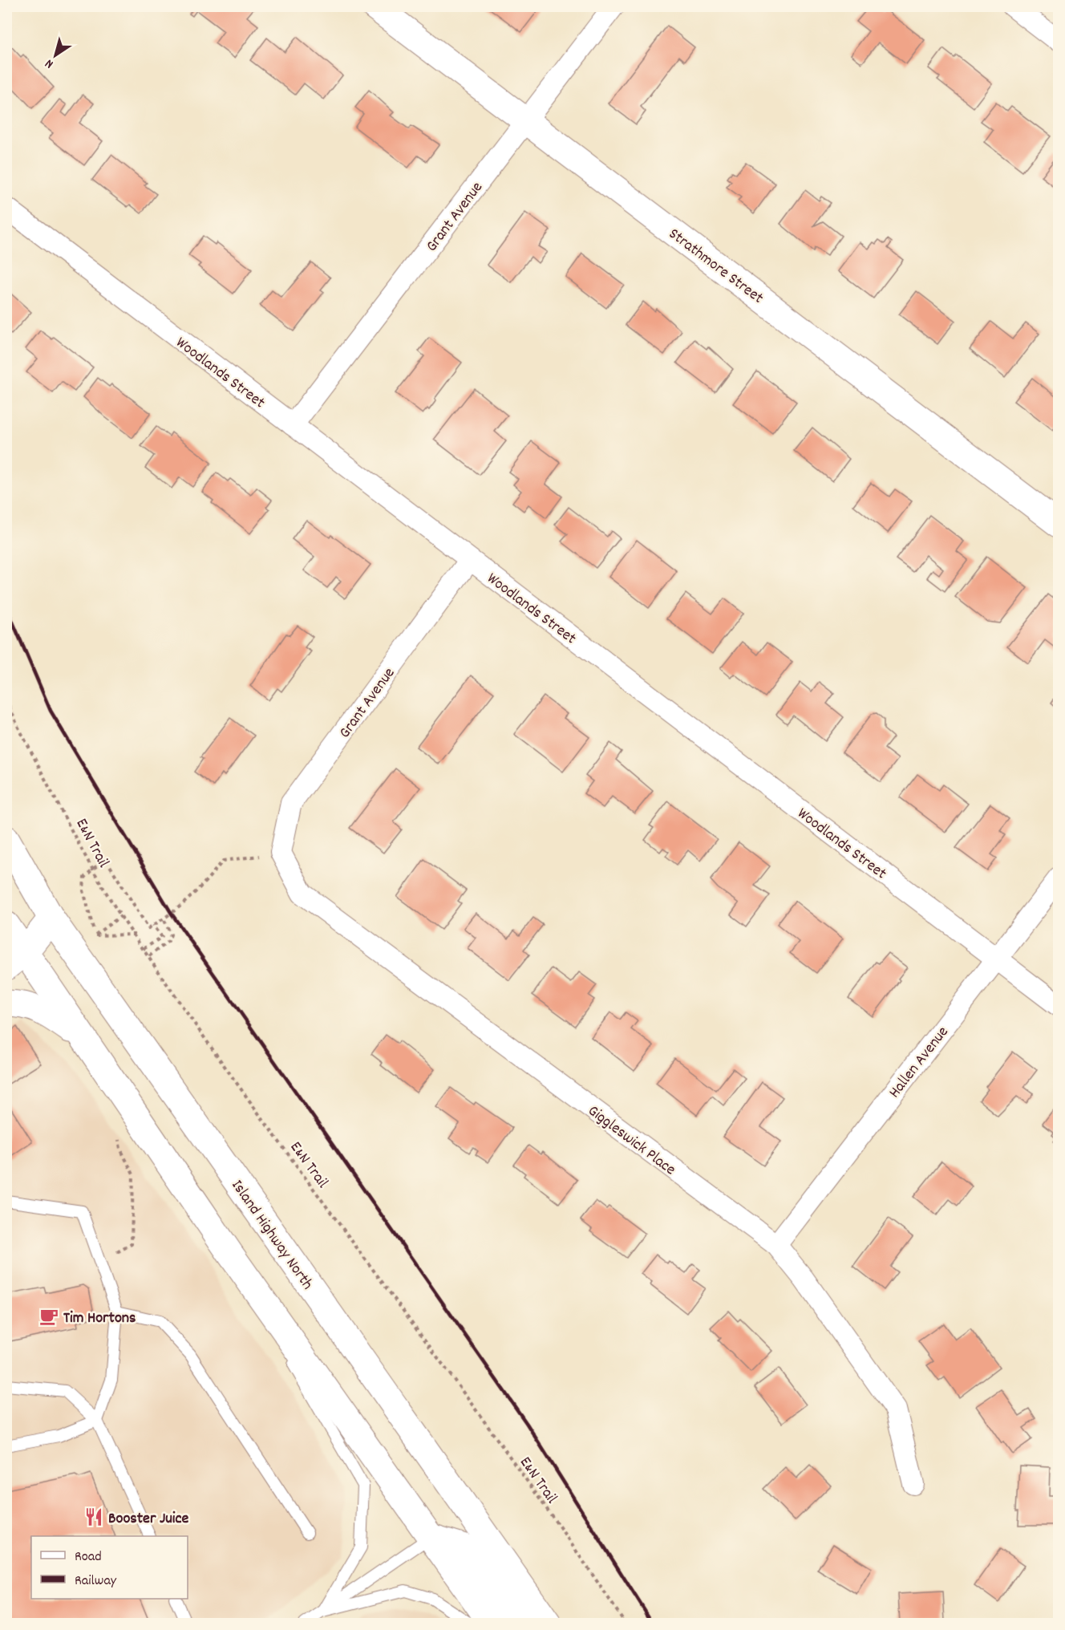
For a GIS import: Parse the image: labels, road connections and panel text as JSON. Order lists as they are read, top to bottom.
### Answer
{
  "streets": {
    "main road": ["Strathmore Street", "Island Highway North"],
    "street": [
      "Grant Avenue",
      "Woodlands Street",
      "Hallen Avenue",
      "Giggleswick Place"
    ],
    "path": ["E&N Trail"]
  },
  "crossings": [
    ["Grant Avenue", "Strathmore Street"],
    ["Grant Avenue", "Woodlands Street"],
    ["Grant Avenue", "Giggleswick Place"],
    ["Woodlands Street", "Hallen Avenue"],
    ["Hallen Avenue", "Giggleswick Place"]
  ],
  "places": {
    "cafe": ["Tim Hortons"],
    "restaurant": ["Booster Juice"]
  },
  "legend": ["Road", "Railway"],
  "north": "bottom left"
}
